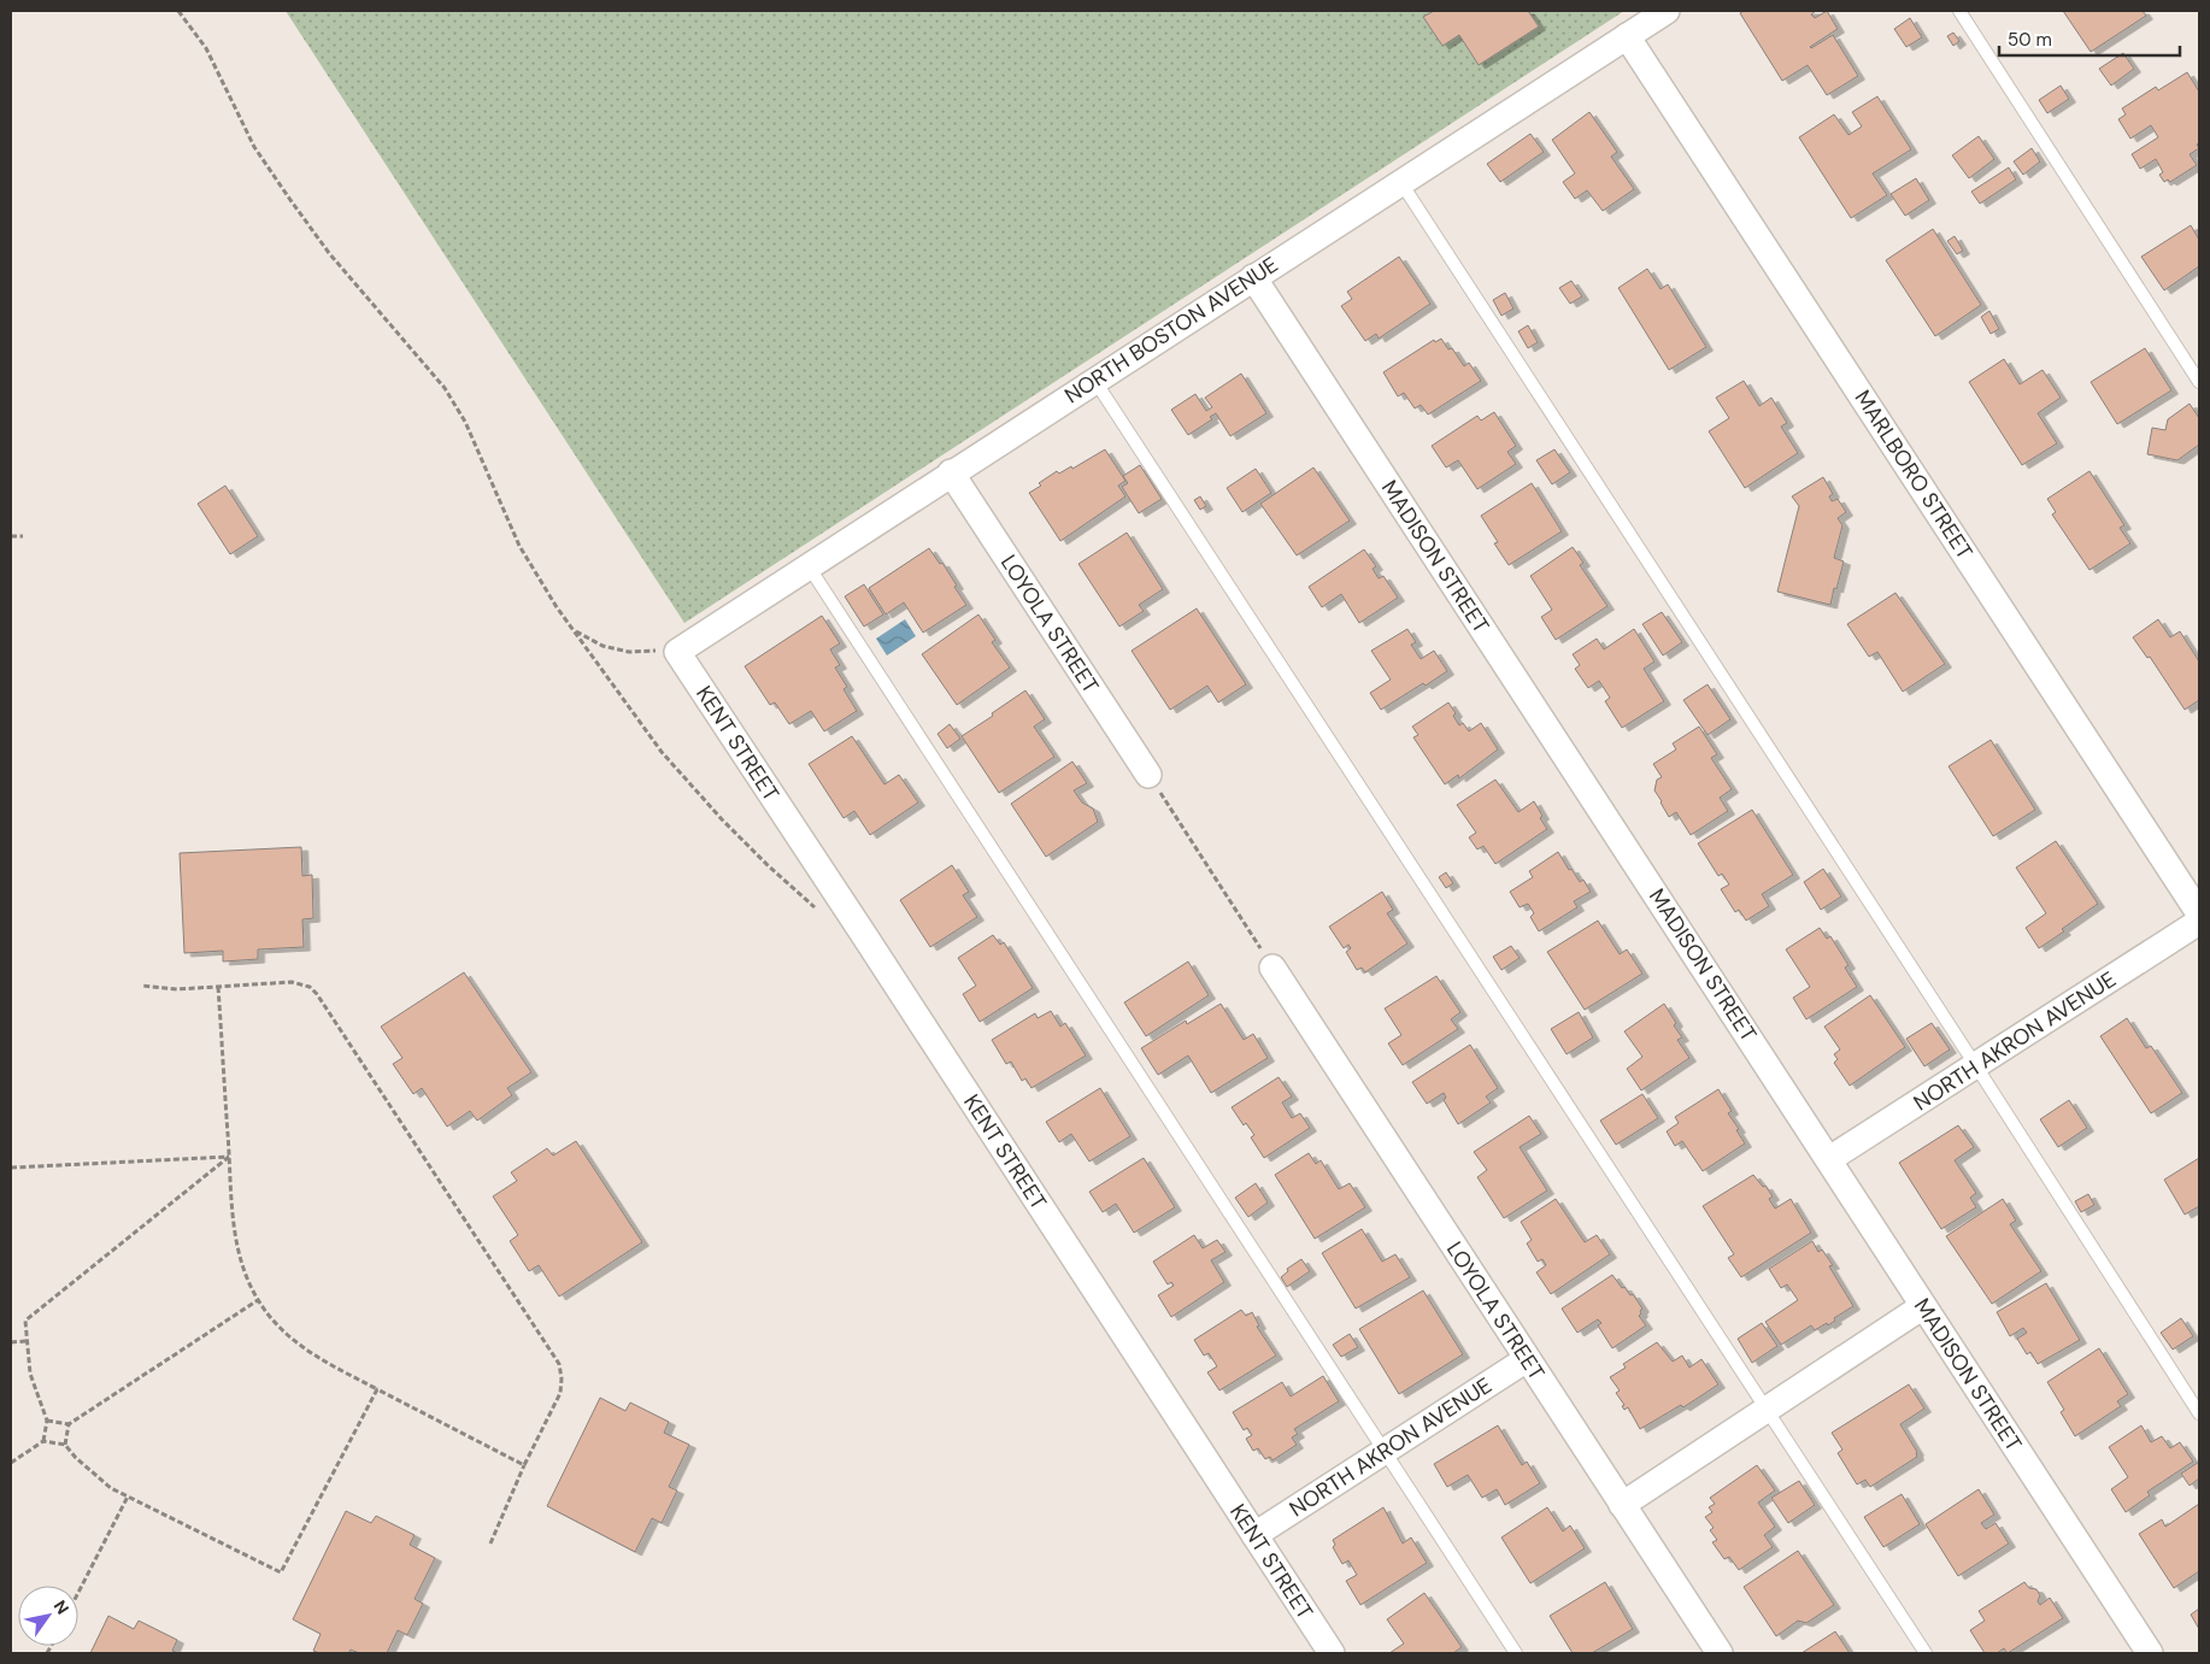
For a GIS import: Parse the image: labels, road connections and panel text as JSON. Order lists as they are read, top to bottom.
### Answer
{
  "streets": {
    "street": [
      "NORTH BOSTON AVENUE",
      "MARLBORO STREET",
      "MADISON STREET",
      "LOYOLA STREET",
      "KENT STREET",
      "NORTH AKRON AVENUE"
    ]
  },
  "crossings": [
    ["NORTH BOSTON AVENUE", "MARLBORO STREET"],
    ["NORTH BOSTON AVENUE", "MADISON STREET"],
    ["NORTH BOSTON AVENUE", "LOYOLA STREET"],
    ["NORTH BOSTON AVENUE", "KENT STREET"],
    ["MADISON STREET", "NORTH AKRON AVENUE"],
    ["LOYOLA STREET", "NORTH AKRON AVENUE"],
    ["KENT STREET", "NORTH AKRON AVENUE"]
  ],
  "scale_bar": "50 m",
  "north": "top right"
}
